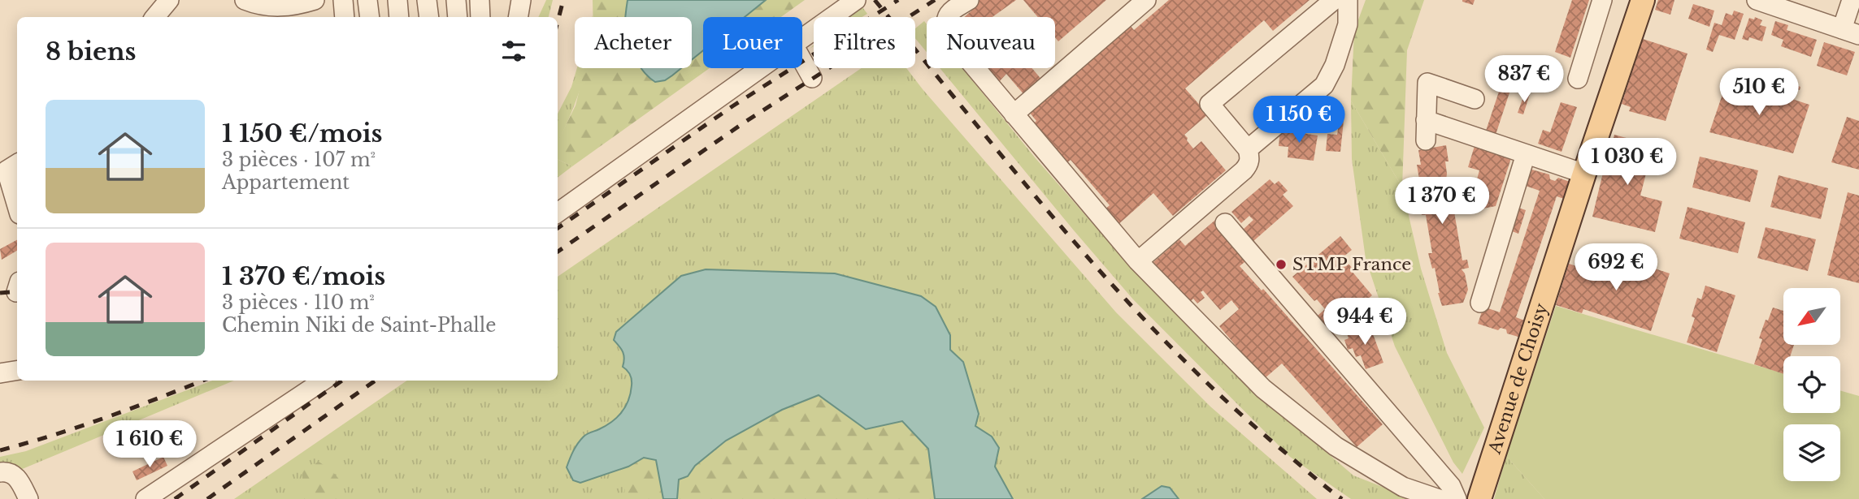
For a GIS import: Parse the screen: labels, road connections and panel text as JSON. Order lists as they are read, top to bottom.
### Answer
{
  "streets": {
    "main road": ["Avenue de Choisy"]
  },
  "places": ["STMP France"],
  "north": "bottom left",
  "page": {
    "chip": [
      "Acheter",
      "Louer",
      "Filtres",
      "Nouveau"
    ],
    "heading": "8 biens",
    "price": [
      "837 €",
      "510 €",
      "1 150 €",
      "1 030 €",
      "1 370 €",
      "692 €",
      "944 €",
      "1 610 €"
    ],
    "list": [
      {
        "name": "1 150 €/mois",
        "note": "3 pièces · 107 m² · Appartement"
      },
      {
        "name": "1 370 €/mois",
        "note": "3 pièces · 110 m² · Chemin Niki de Saint-Phalle"
      }
    ]
  }
}
